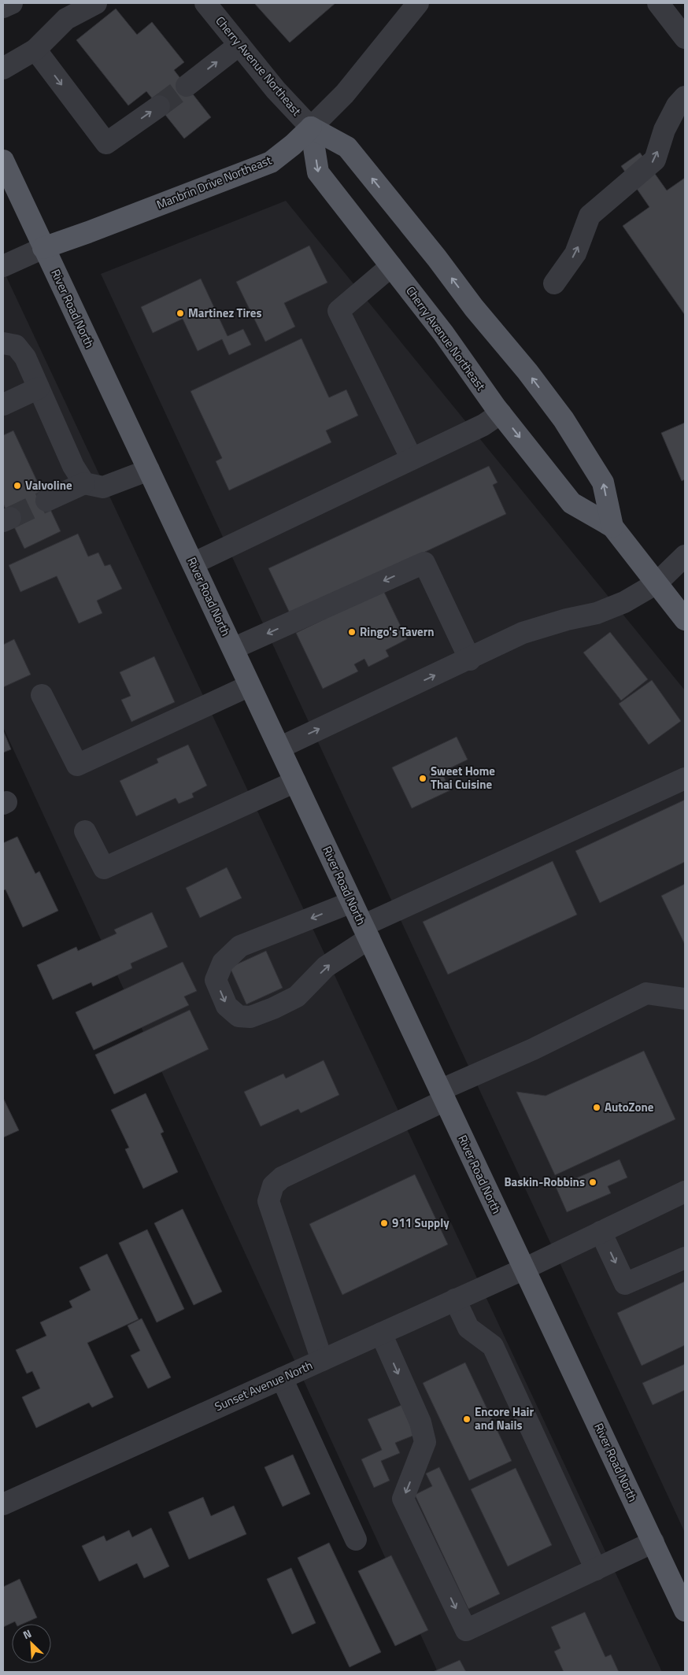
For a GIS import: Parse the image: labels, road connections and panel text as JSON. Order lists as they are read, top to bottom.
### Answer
{
  "streets": {
    "main road": ["Cherry Avenue Northeast", "Manbrin Drive Northeast", "River Road North"],
    "street": ["Sunset Avenue North"]
  },
  "crossings": [
    ["Cherry Avenue Northeast", "Manbrin Drive Northeast"],
    ["Manbrin Drive Northeast", "River Road North"],
    ["River Road North", "Sunset Avenue North"]
  ],
  "places": [
    "Martinez Tires",
    "Valvoline",
    "Ringo's Tavern",
    "Sweet Home Thai Cuisine",
    "AutoZone",
    "Baskin-Robbins",
    "911 Supply",
    "Encore Hair and Nails"
  ],
  "north": "top left"
}
